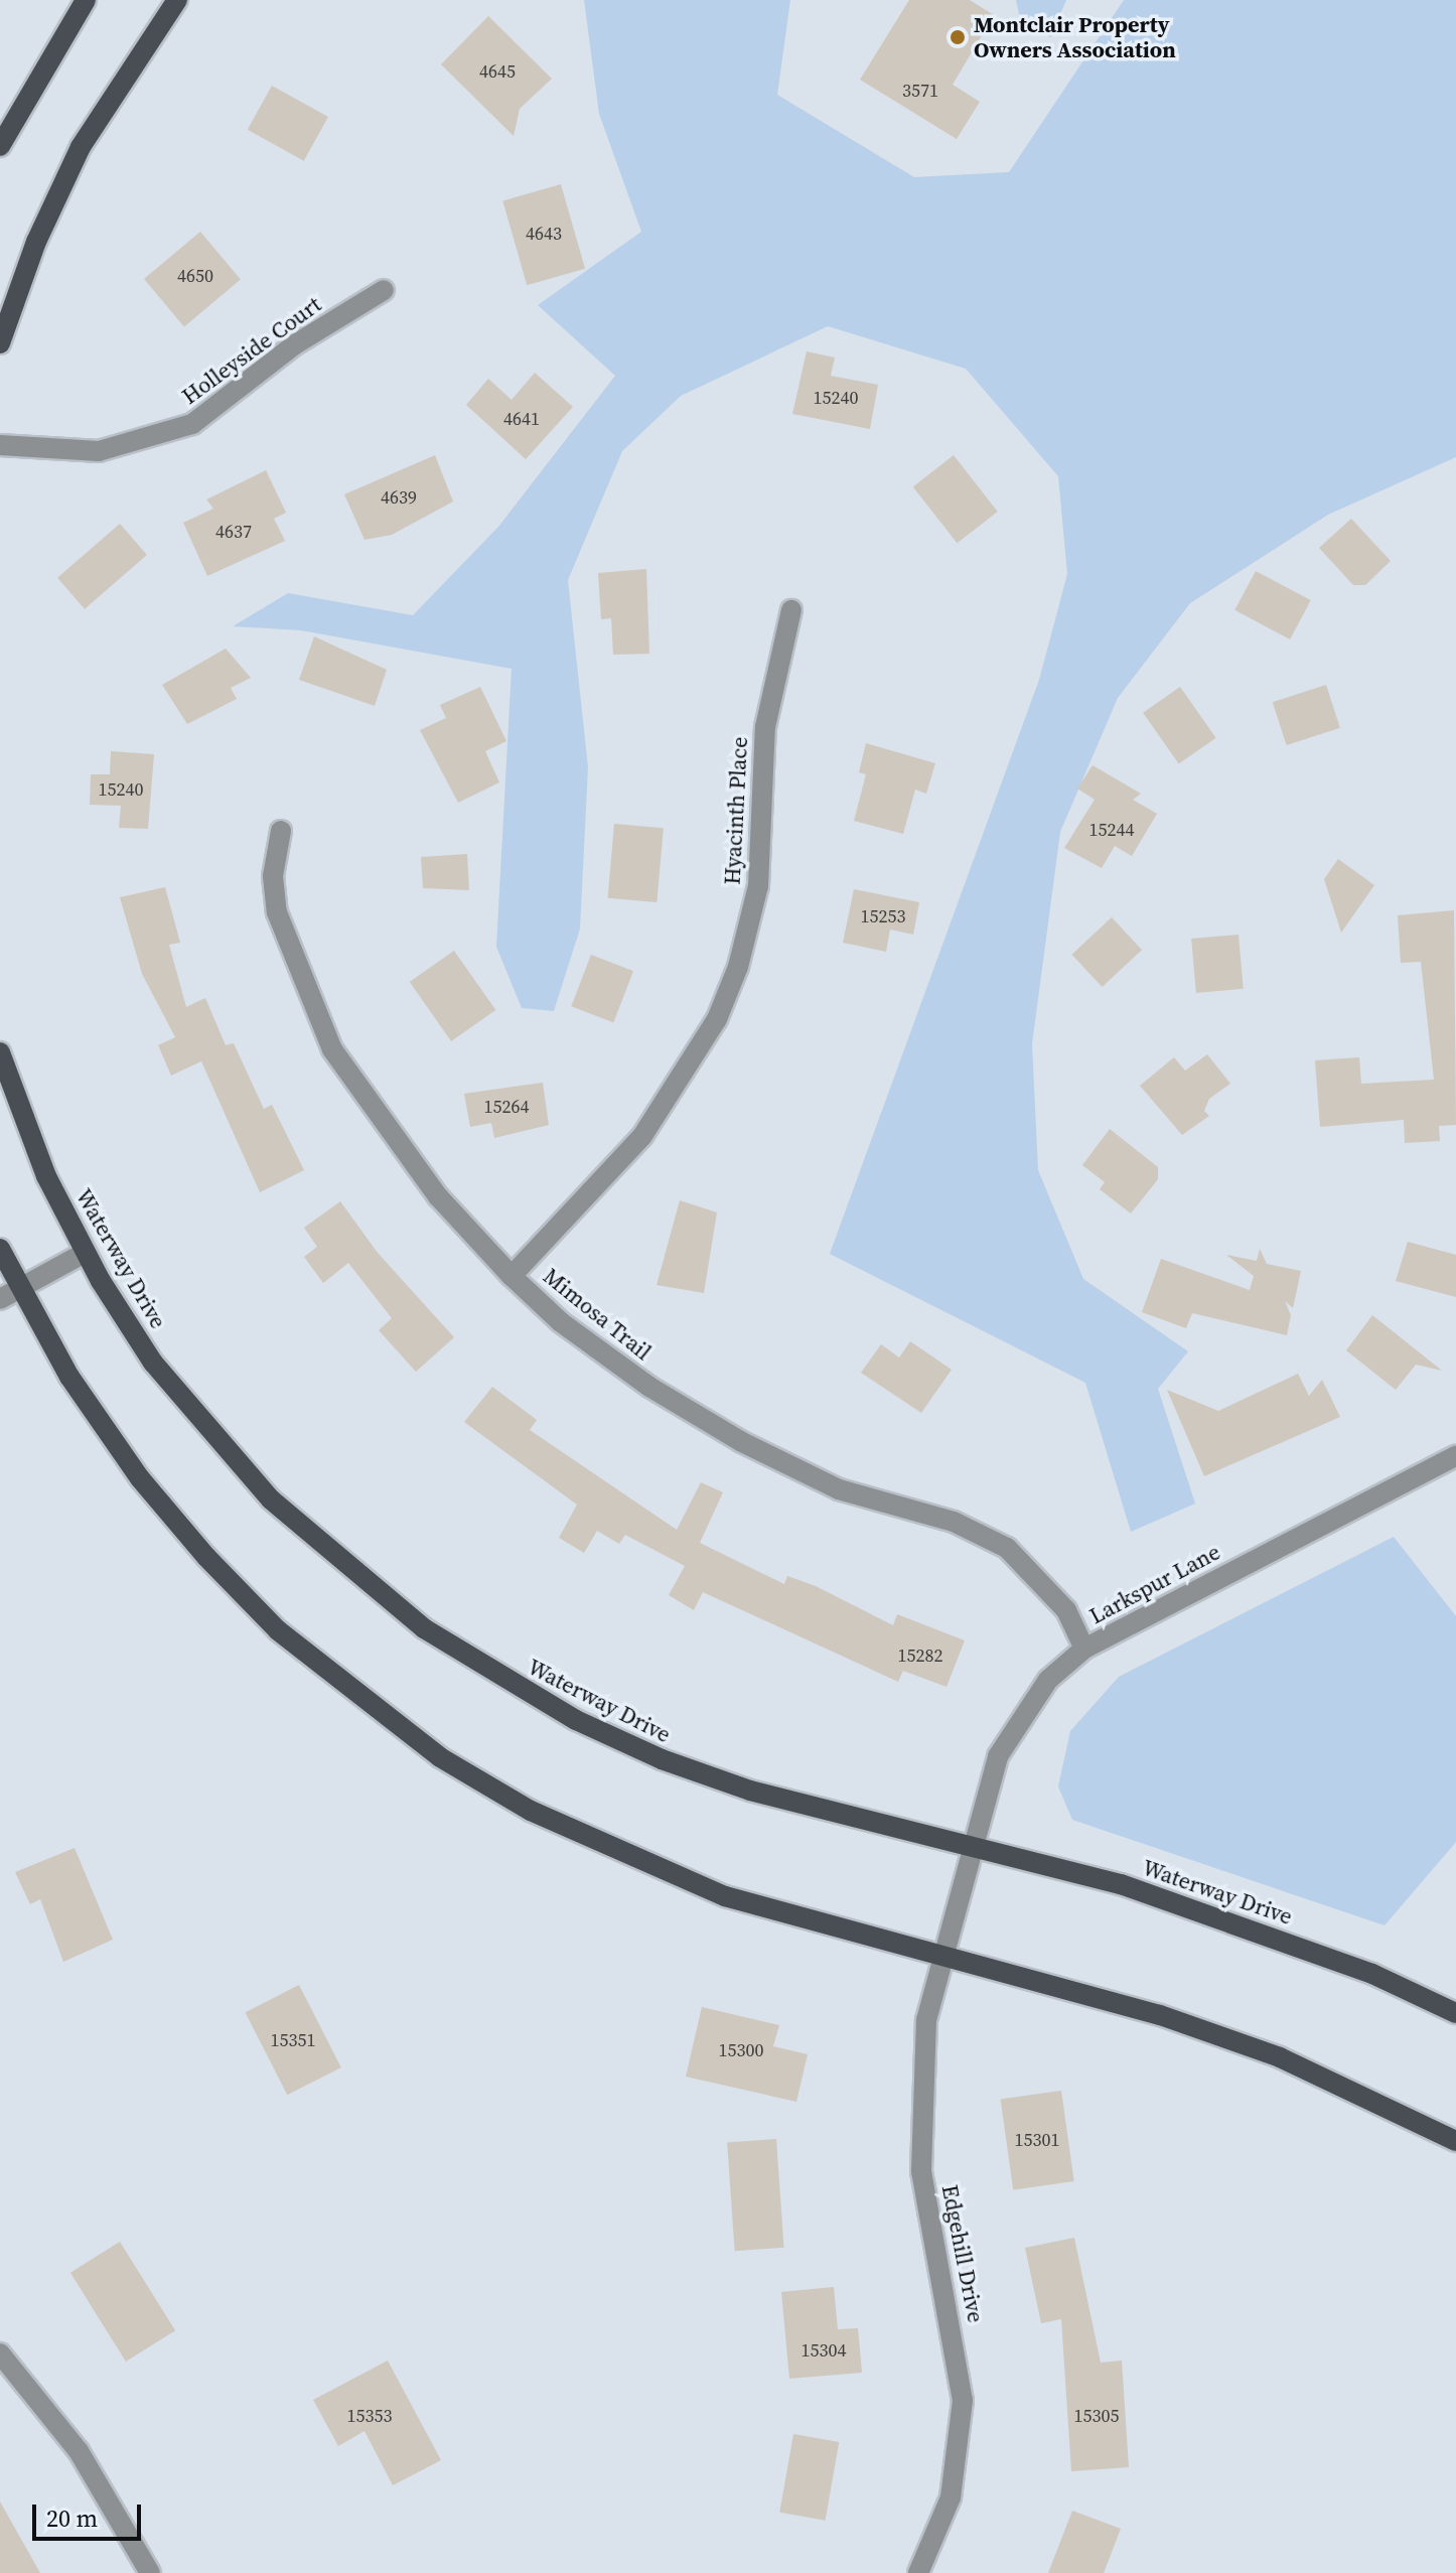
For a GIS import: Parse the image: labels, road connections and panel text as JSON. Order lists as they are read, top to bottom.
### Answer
{
  "streets": {
    "main road": ["Waterway Drive"],
    "street": [
      "Holleyside Court",
      "Hyacinth Place",
      "Mimosa Trail",
      "Larkspur Lane",
      "Edgehill Drive"
    ]
  },
  "crossings": [
    ["Hyacinth Place", "Mimosa Trail"],
    ["Waterway Drive", "Larkspur Lane"],
    ["Waterway Drive", "Edgehill Drive"],
    ["Mimosa Trail", "Larkspur Lane"],
    ["Larkspur Lane", "Edgehill Drive"]
  ],
  "places": ["Montclair Property Owners Association"],
  "house_numbers": [
    "4645",
    "3571",
    "4643",
    "4650",
    "15240",
    "4641",
    "4639",
    "4637",
    "15240",
    "15244",
    "15253",
    "15264",
    "15282",
    "15351",
    "15300",
    "15301",
    "15304",
    "15353",
    "15305"
  ],
  "scale_bar": "20 m"
}
